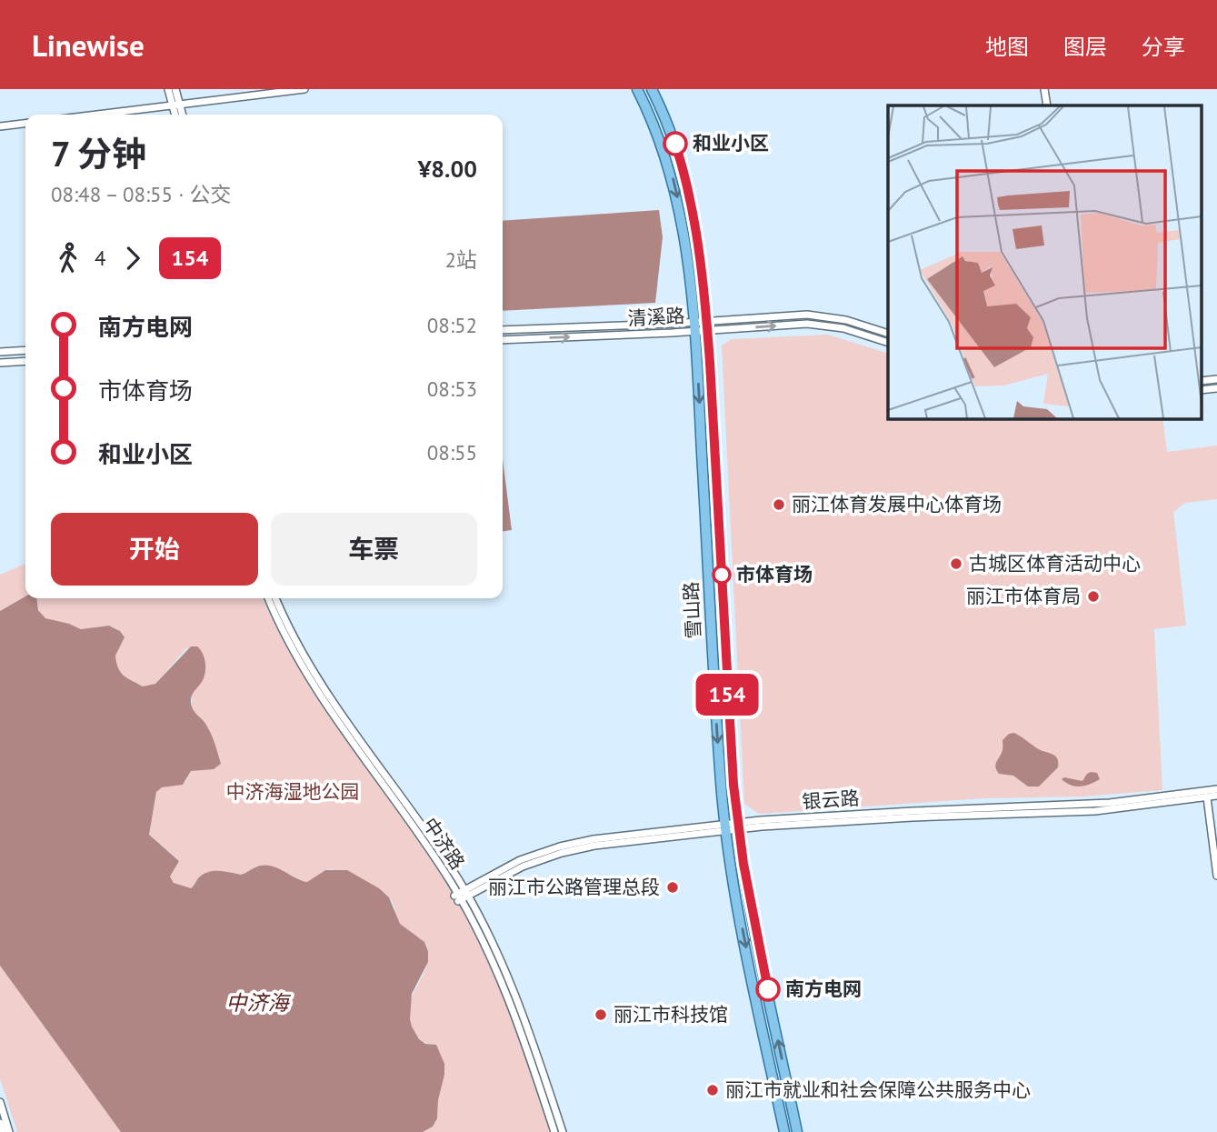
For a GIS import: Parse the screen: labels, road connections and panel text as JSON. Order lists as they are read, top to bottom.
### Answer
{
  "streets": {
    "main road": ["雪山路"],
    "street": ["清溪路", "银云路", "中济路"]
  },
  "crossings": [
    ["清溪路", "雪山路"],
    ["雪山路", "银云路"],
    ["银云路", "中济路"]
  ],
  "water": ["中济海"],
  "parks": ["中济海湿地公园"],
  "places": [
    "和业小区",
    "丽江体育发展中心体育场",
    "古城区体育活动中心",
    "市体育场",
    "丽江市体育局",
    "丽江市公路管理总段",
    "南方电网",
    "丽江市科技馆",
    "丽江市就业和社会保障公共服务中心"
  ],
  "lines": ["bus line 154"],
  "page": {
    "header": "Linewise",
    "nav": ["地图", "图层", "分享"],
    "on_map": "154",
    "heading": ["7 分钟", "08:48 – 08:55 · 公交", "¥8.00"],
    "legs": ["4", "154", "2站"],
    "list": [
      {
        "name": "南方电网",
        "value": "08:52"
      },
      {
        "name": "市体育场",
        "value": "08:53"
      },
      {
        "name": "和业小区",
        "value": "08:55"
      }
    ],
    "buttons": ["开始", "车票"]
  }
}
